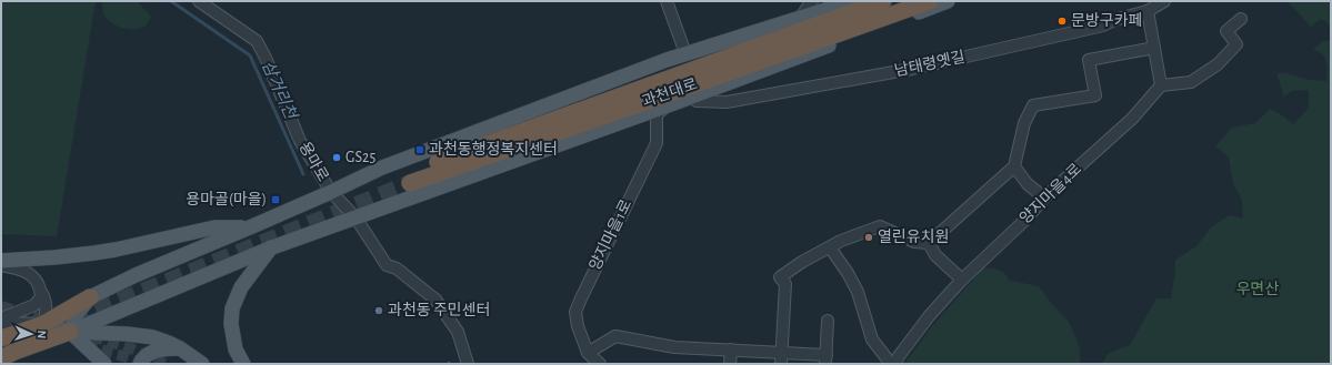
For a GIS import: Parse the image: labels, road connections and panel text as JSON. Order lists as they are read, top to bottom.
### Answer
{
  "streets": {
    "highway": ["과천대로"],
    "street": [
      "남태령옛길",
      "용마로",
      "양지마을4로",
      "양지마을1로"
    ]
  },
  "water": ["삼거리천"],
  "parks": ["우면산"],
  "places": {
    "other": [
      "문방구카페",
      "GS25",
      "열린유치원",
      "과천동 주민센터"
    ],
    "transit": ["과천동행정복지센터", "용마골(마을)"]
  },
  "north": "right"
}
